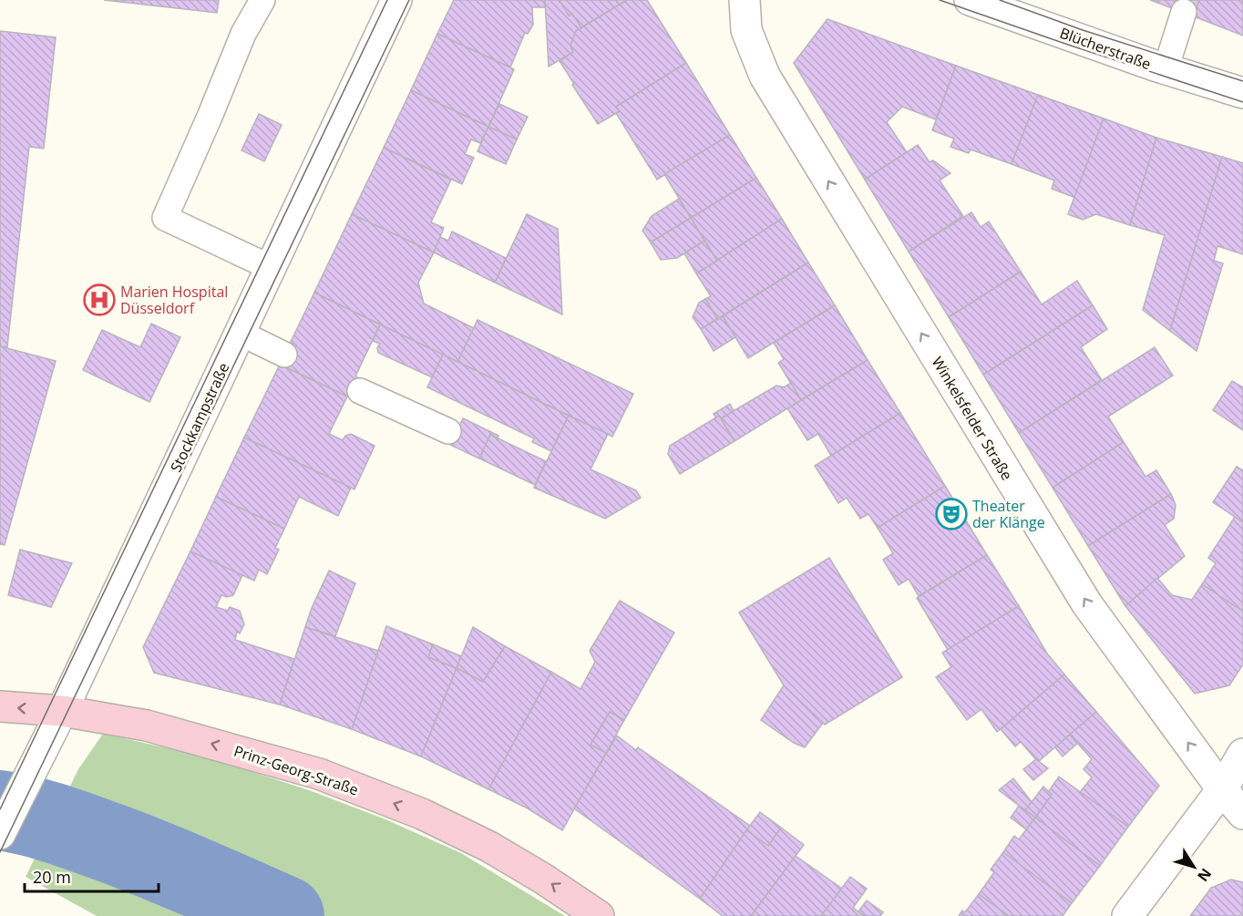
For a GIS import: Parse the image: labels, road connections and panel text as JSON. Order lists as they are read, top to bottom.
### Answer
{
  "streets": {
    "main road": ["Prinz-Georg-Straße"],
    "street": ["Blücherstraße", "Stockkampstraße", "Winkelsfelder Straße"]
  },
  "crossings": [
    ["Stockkampstraße", "Prinz-Georg-Straße"]
  ],
  "one_way": ["Winkelsfelder Straße", "Prinz-Georg-Straße"],
  "places": {
    "hospital": ["Marien Hospital Düsseldorf"],
    "theatre": ["Theater der Klänge"]
  },
  "scale_bar": "20 m",
  "north": "bottom right"
}
